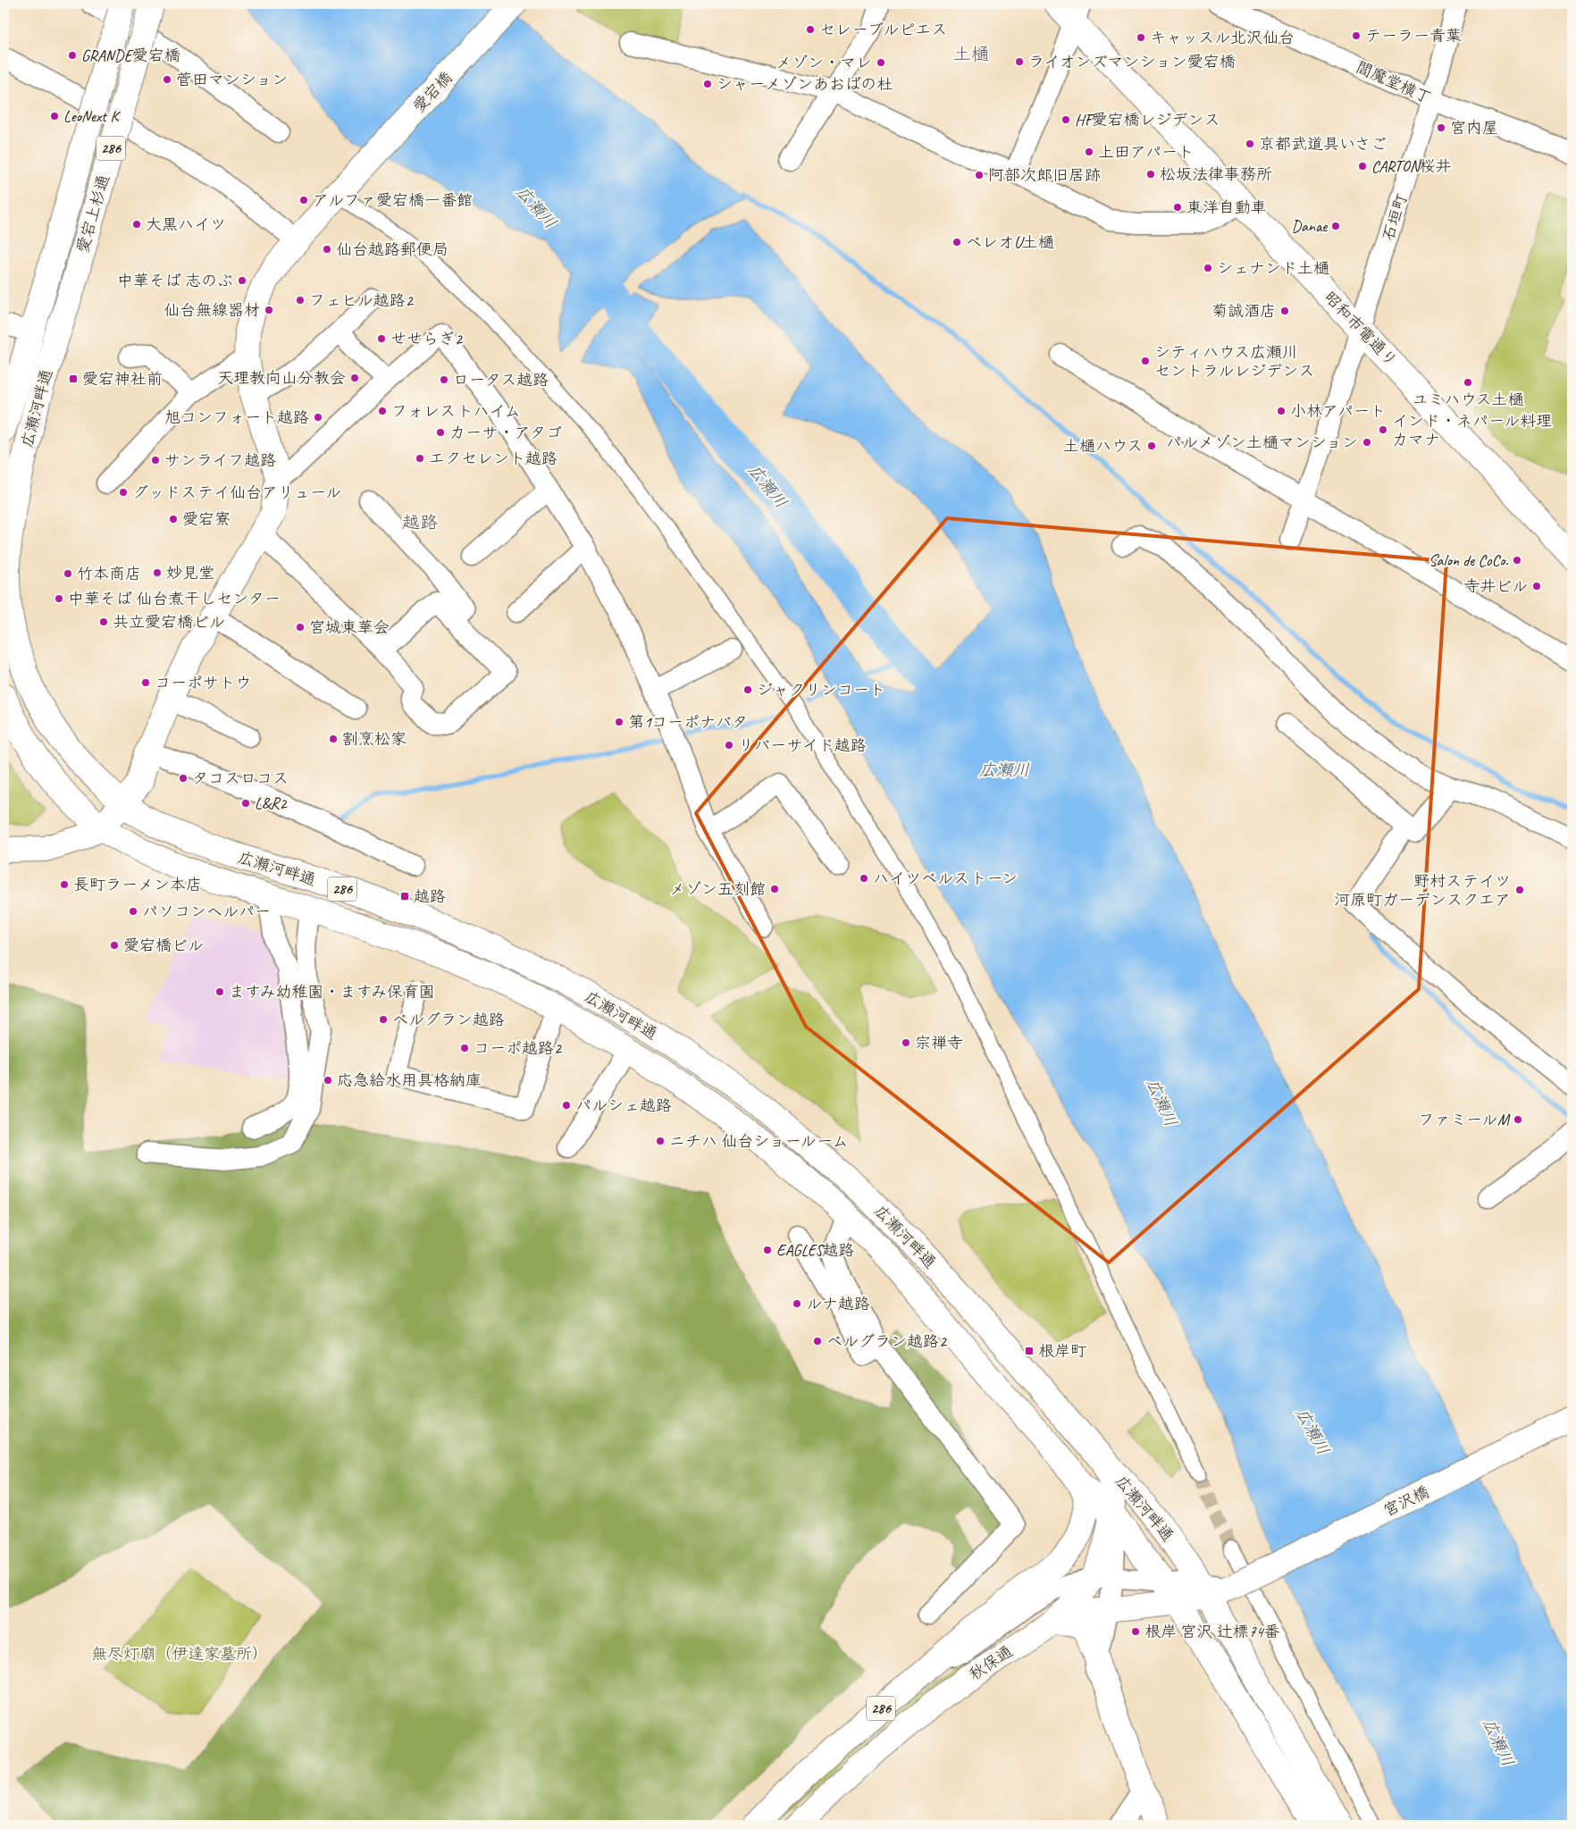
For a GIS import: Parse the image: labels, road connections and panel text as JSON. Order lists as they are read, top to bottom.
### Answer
{
  "streets": {
    "main road": [
      "愛宕橋",
      "286",
      "愛宕上杉通",
      "昭和市電通り",
      "広瀬河畔通",
      "宮沢橋",
      "秋保通"
    ],
    "street": ["閻魔堂横丁", "石垣町"]
  },
  "crossings": [
    ["閻魔堂横丁", "石垣町"],
    ["286", "広瀬河畔通"],
    ["愛宕上杉通", "広瀬河畔通"],
    ["石垣町", "昭和市電通り"],
    ["広瀬河畔通", "宮沢橋"],
    ["広瀬河畔通", "秋保通"],
    ["宮沢橋", "秋保通"]
  ],
  "districts": ["土樋", "越路"],
  "water": ["広瀬川"],
  "parks": ["無尽灯廟（伊達家墓所）"],
  "places": {
    "other": [
      "セレーブルピエス",
      "テーラー青葉",
      "キャッスル北沢仙台",
      "GRANDE愛宕橋",
      "ライオンズマンション愛宕橋",
      "メゾン・マレ",
      "菅田マンション",
      "シャーメゾンあおばの杜",
      "LeoNext K",
      "HF愛宕橋レジデンス",
      "宮内屋",
      "京都武道具いさご",
      "上田アパート",
      "CARTON桜井",
      "松坂法律事務所",
      "阿部次郎旧居跡",
      "アルファ愛宕橋一番館",
      "東洋自動車",
      "大黒ハイツ",
      "Danae",
      "ベレオU土樋",
      "仙台越路郵便局",
      "シェナンド土樋",
      "中華そば 志のぶ",
      "フェヒル越路2",
      "仙台無線器材",
      "菊誠酒店",
      "せせらぎ2",
      "シティハウス広瀬川 セントラルレジデンス",
      "天理教向山分教会",
      "ロータス越路",
      "ユミハウス土樋",
      "フォレストハイム",
      "小林アパート",
      "旭コンフォート越路",
      "インド・ネパール料理 カマナ",
      "カーサ・アタゴ",
      "パルメゾン土樋マンション",
      "土樋ハウス",
      "エクセレント越路",
      "サンライフ越路",
      "グッドステイ仙台アリュール",
      "愛宕寮",
      "Salon de CoCo.",
      "妙見堂",
      "竹本商店",
      "寺井ビル",
      "中華そば 仙台煮干しセンター",
      "共立愛宕橋ビル",
      "宮城東華会",
      "コーポサトウ",
      "ジャクリンコート",
      "第1コーポナバタ",
      "割烹松家",
      "リバーサイド越路",
      "タコスロコス",
      "L&R2",
      "ハイツベルストーン",
      "長町ラーメン本店",
      "メゾン五刻館",
      "野村ステイツ 河原町ガーデンスクエア",
      "パソコンヘルパー",
      "愛宕橋ビル",
      "ますみ幼稚園・ますみ保育園",
      "ベルグラン越路",
      "宗禅寺",
      "コーポ越路2",
      "応急給水用具格納庫",
      "パルシェ越路",
      "ファミールM",
      "ニチハ 仙台ショールーム",
      "EAGLES越路",
      "ルナ越路",
      "ベルグラン越路2",
      "根岸 宮沢 辻標74番"
    ],
    "transit": ["愛宕神社前", "越路", "根岸町"]
  }
}
